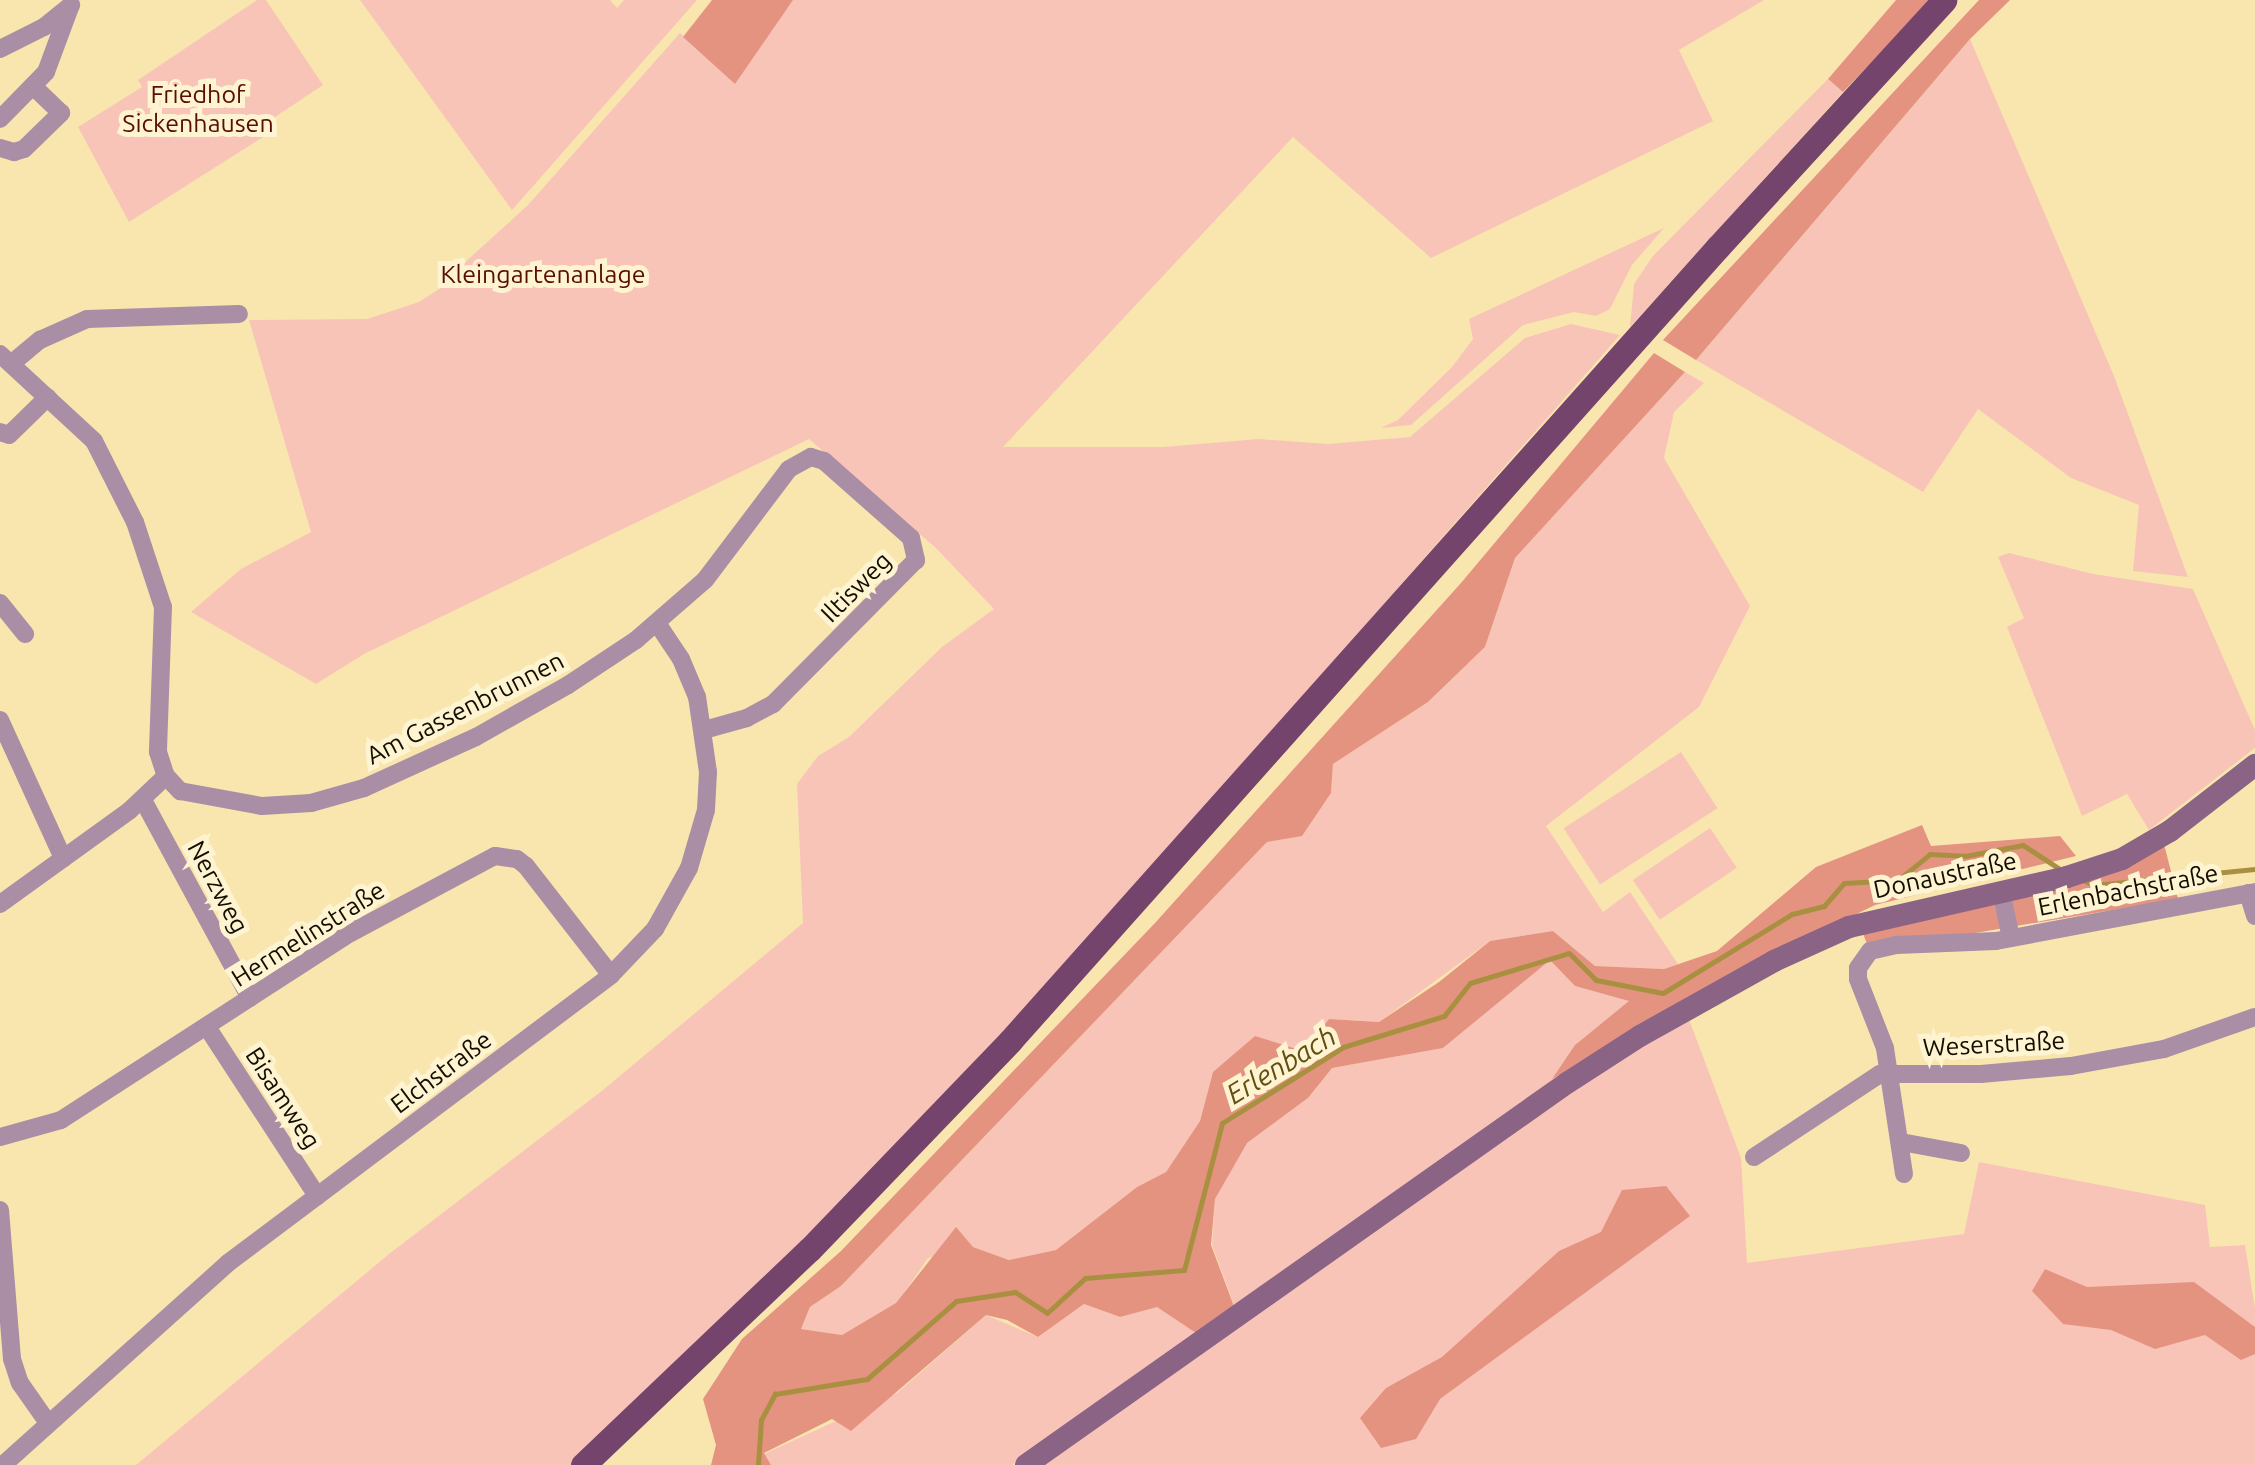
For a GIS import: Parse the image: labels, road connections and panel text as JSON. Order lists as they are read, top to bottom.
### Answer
{
  "streets": {
    "street": [
      "Iltisweg",
      "Am Gassenbrunnen",
      "Donaustraße",
      "Nerzweg",
      "Erlenbachstraße",
      "Hermelinstraße",
      "Weserstraße",
      "Elchstraße",
      "Bisamweg"
    ]
  },
  "crossings": [
    ["Iltisweg", "Am Gassenbrunnen"],
    ["Iltisweg", "Elchstraße"],
    ["Am Gassenbrunnen", "Elchstraße"],
    ["Donaustraße", "Erlenbachstraße"],
    ["Nerzweg", "Hermelinstraße"],
    ["Erlenbachstraße", "Weserstraße"],
    ["Hermelinstraße", "Elchstraße"],
    ["Hermelinstraße", "Bisamweg"],
    ["Elchstraße", "Bisamweg"]
  ],
  "water": ["Erlenbach"],
  "parks": ["Friedhof Sickenhausen", "Kleingartenanlage"]
}
